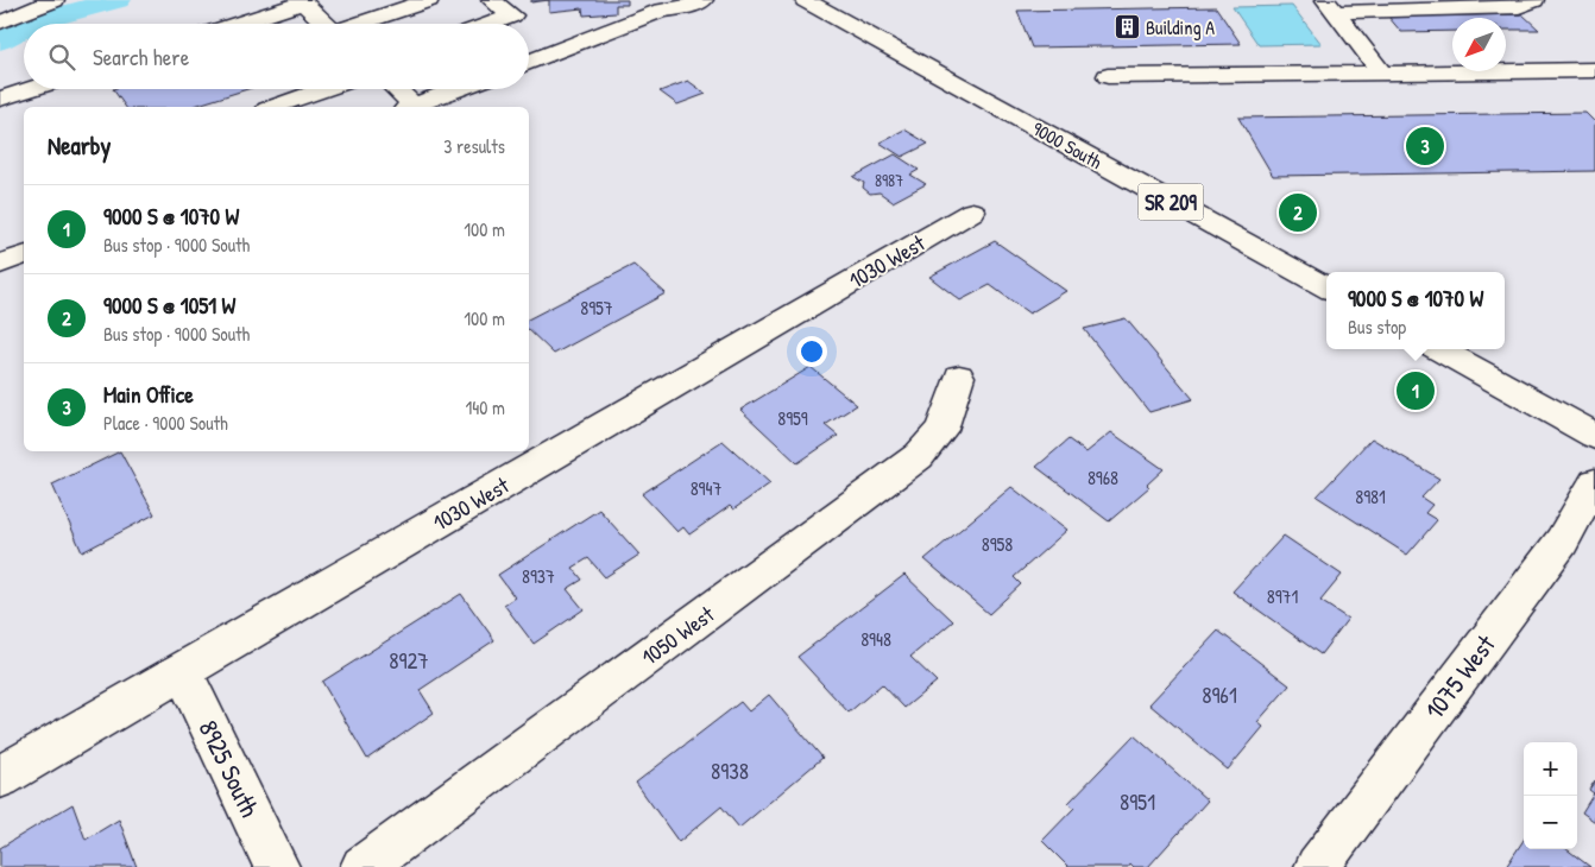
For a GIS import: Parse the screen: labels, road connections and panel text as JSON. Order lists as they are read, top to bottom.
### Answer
{
  "streets": {
    "street": [
      "9000 South",
      "SR 209",
      "1030 West",
      "1050 West",
      "1075 West",
      "8925 South"
    ]
  },
  "crossings": [
    ["1030 West", "8925 South"]
  ],
  "places": {
    "building": ["Building A"]
  },
  "house_numbers": [
    "8987",
    "8957",
    "8959",
    "8968",
    "8947",
    "8981",
    "8958",
    "8937",
    "8971",
    "8948",
    "8927",
    "8961",
    "8938",
    "8951"
  ],
  "north": "bottom left",
  "page": {
    "search": "Search here",
    "heading": ["Nearby", "3 results"],
    "pins": ["3", "2", "1"],
    "list": [
      {
        "mark": "1",
        "name": "9000 S @ 1070 W",
        "note": "Bus stop · 9000 South",
        "value": "100 m"
      },
      {
        "mark": "2",
        "name": "9000 S @ 1051 W",
        "note": "Bus stop · 9000 South",
        "value": "100 m"
      },
      {
        "mark": "3",
        "name": "Main Office",
        "note": "Place · 9000 South",
        "value": "140 m"
      }
    ],
    "popup": ["9000 S @ 1070 W", "Bus stop"],
    "map_buttons": ["+", "−"]
  }
}
